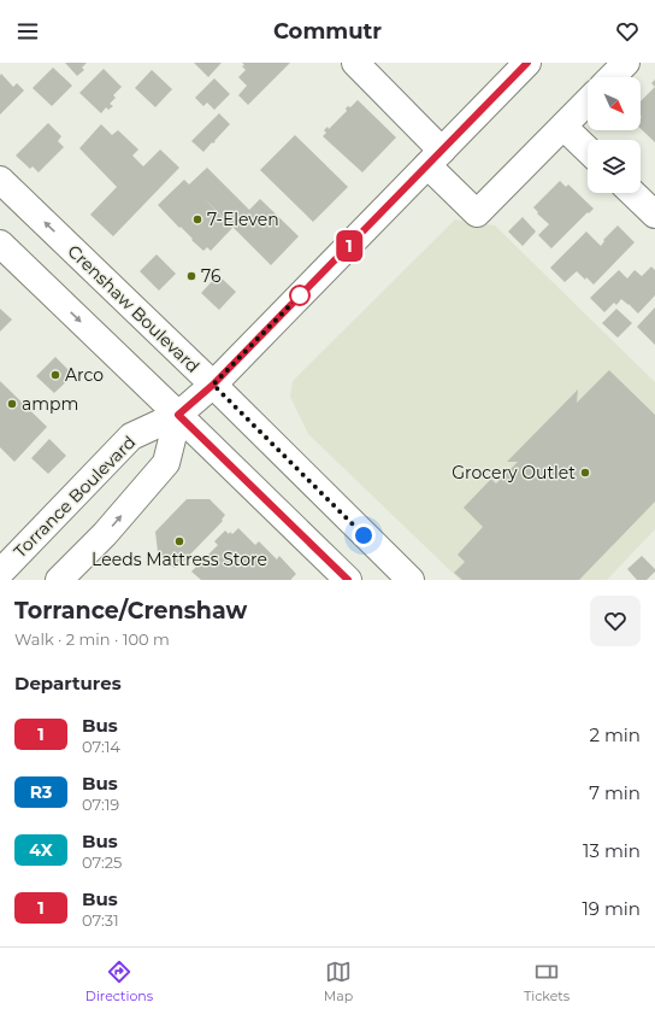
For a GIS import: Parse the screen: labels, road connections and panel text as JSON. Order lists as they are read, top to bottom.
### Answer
{
  "streets": {
    "main road": ["Crenshaw Boulevard", "Torrance Boulevard"]
  },
  "crossings": [
    ["Crenshaw Boulevard", "Torrance Boulevard"]
  ],
  "places": [
    "7-Eleven",
    "76",
    "Arco",
    "ampm",
    "Grocery Outlet",
    "Leeds Mattress Store"
  ],
  "lines": ["bus line 1"],
  "north": "bottom right",
  "page": {
    "header": "Commutr",
    "on_map": "1",
    "heading": [
      ["Torrance/Crenshaw", "Walk · 2 min · 100 m"],
      "Departures"
    ],
    "list": [
      {
        "mark": "1",
        "name": "Bus",
        "note": "07:14",
        "value": "2 min"
      },
      {
        "mark": "R3",
        "name": "Bus",
        "note": "07:19",
        "value": "7 min"
      },
      {
        "mark": "4X",
        "name": "Bus",
        "note": "07:25",
        "value": "13 min"
      },
      {
        "mark": "1",
        "name": "Bus",
        "note": "07:31",
        "value": "19 min"
      }
    ],
    "tabs": ["Directions", "Map", "Tickets"]
  }
}
